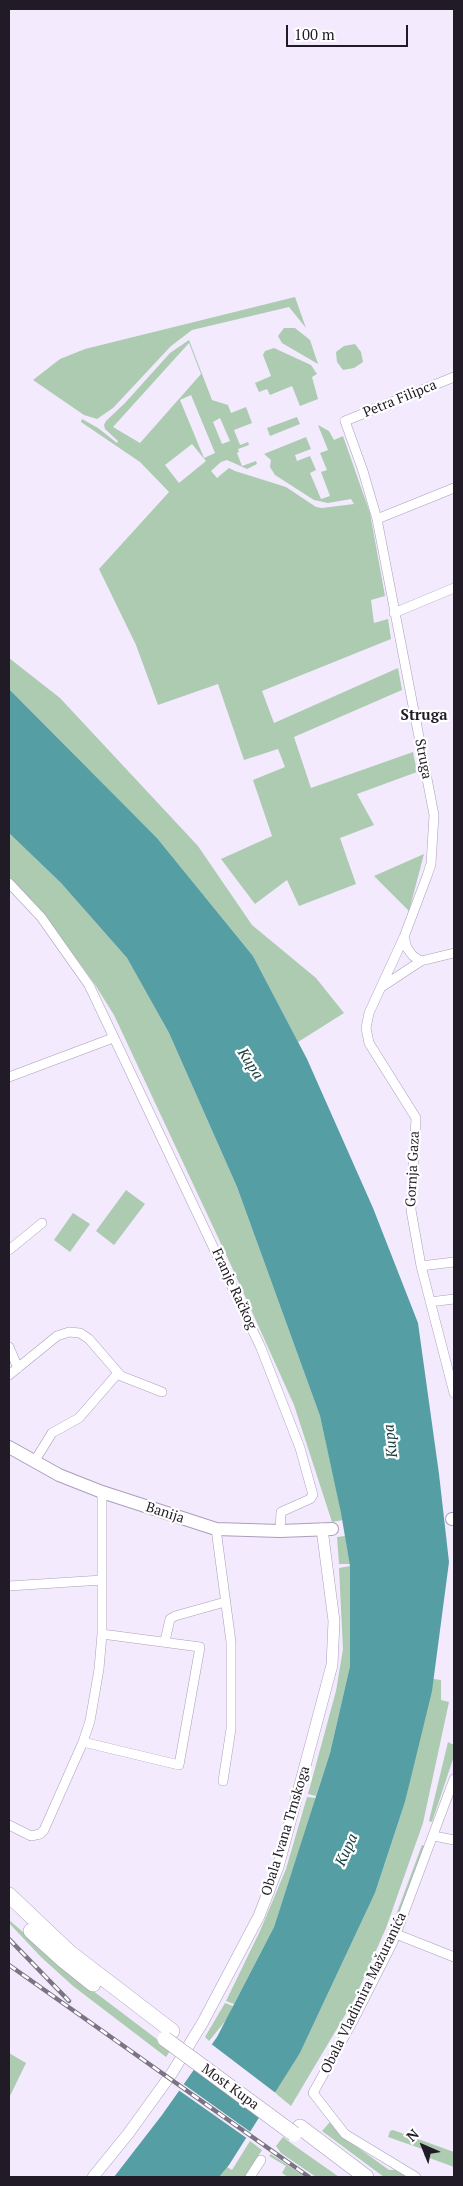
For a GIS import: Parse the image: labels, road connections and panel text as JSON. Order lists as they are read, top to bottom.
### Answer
{
  "streets": {
    "highway": ["Most Kupa"],
    "main road": ["Banija"],
    "street": [
      "Petra Filipca",
      "Struga",
      "Gornja Gaza",
      "Franje Račkog",
      "Obala Ivana Trnskoga",
      "Obala Vladimira Mažuranića"
    ]
  },
  "crossings": [
    ["Petra Filipca", "Struga"],
    ["Struga", "Gornja Gaza"],
    ["Franje Račkog", "Banija"],
    ["Banija", "Obala Ivana Trnskoga"]
  ],
  "districts": ["Struga"],
  "water": ["Kupa"],
  "scale_bar": "100 m",
  "north": "top left"
}
